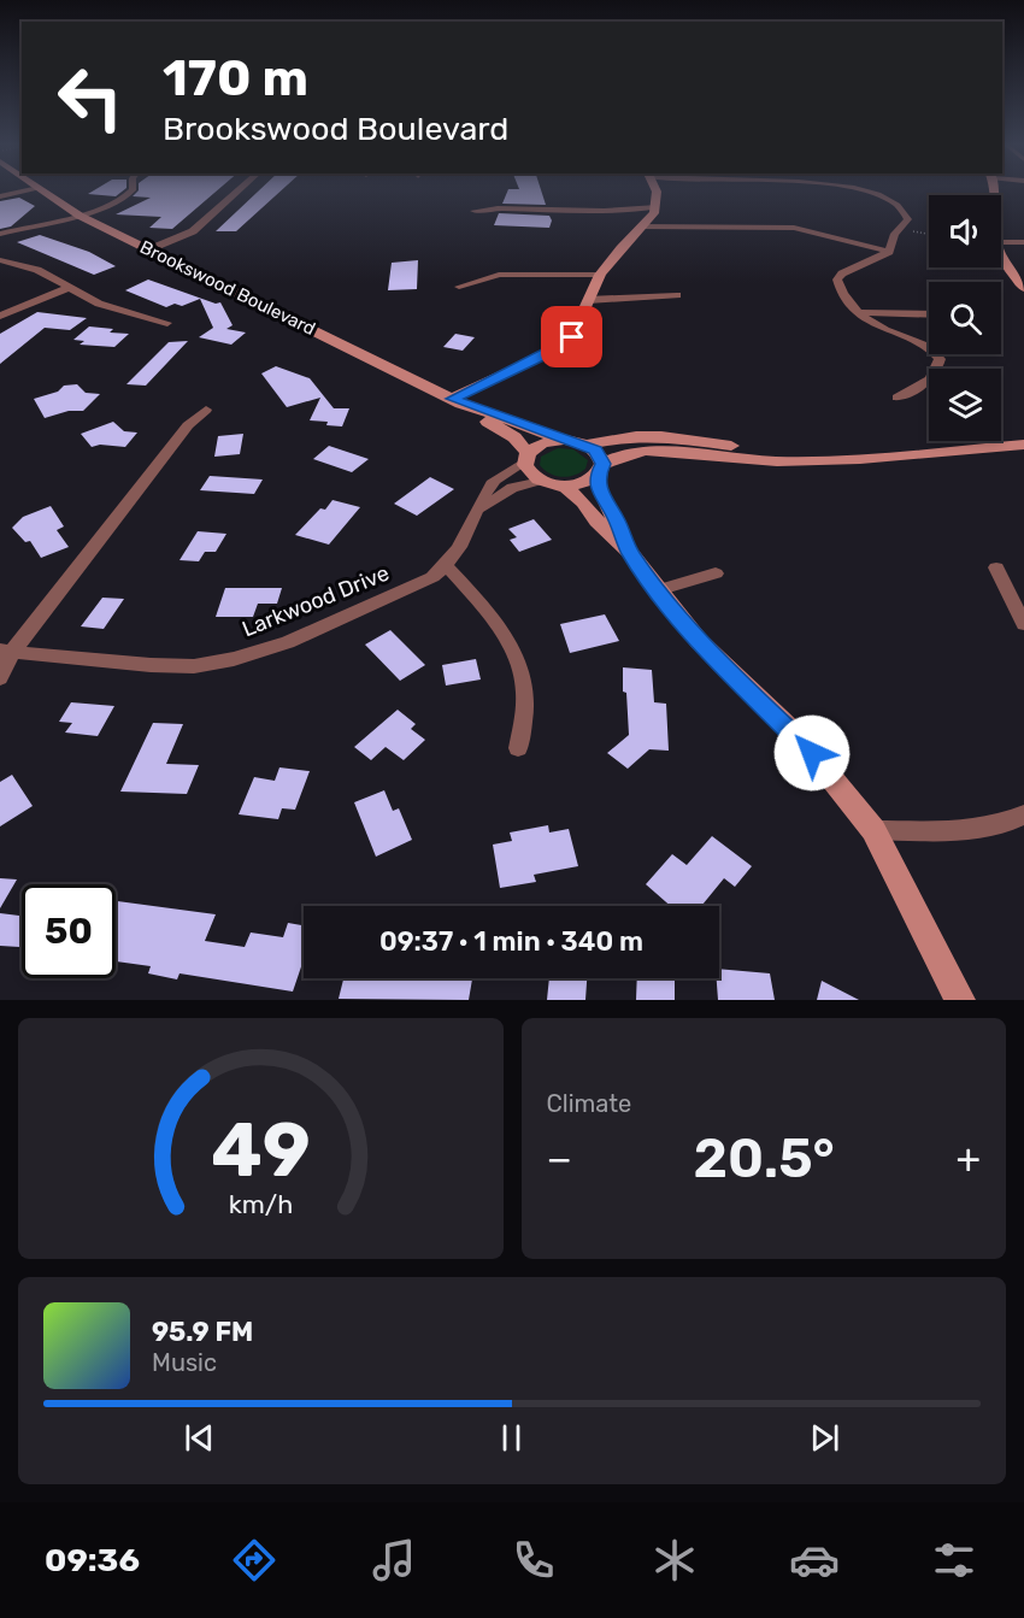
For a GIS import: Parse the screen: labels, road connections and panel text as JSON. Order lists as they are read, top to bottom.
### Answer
{
  "streets": {
    "main road": ["Brookswood Boulevard"],
    "street": ["Larkwood Drive"]
  },
  "crossings": [
    ["Brookswood Boulevard", "Larkwood Drive"]
  ],
  "page": {
    "turn": ["170 m", "Brookswood Boulevard"],
    "limit": "50",
    "trip": "09:37 · 1 min · 340 m",
    "tile": "Climate",
    "heat": ["−", "20.5°", "+"],
    "song": ["95.9 FM", "Music"],
    "tabs": "09:36",
    "gauge": ["49", "km/h"]
  }
}
